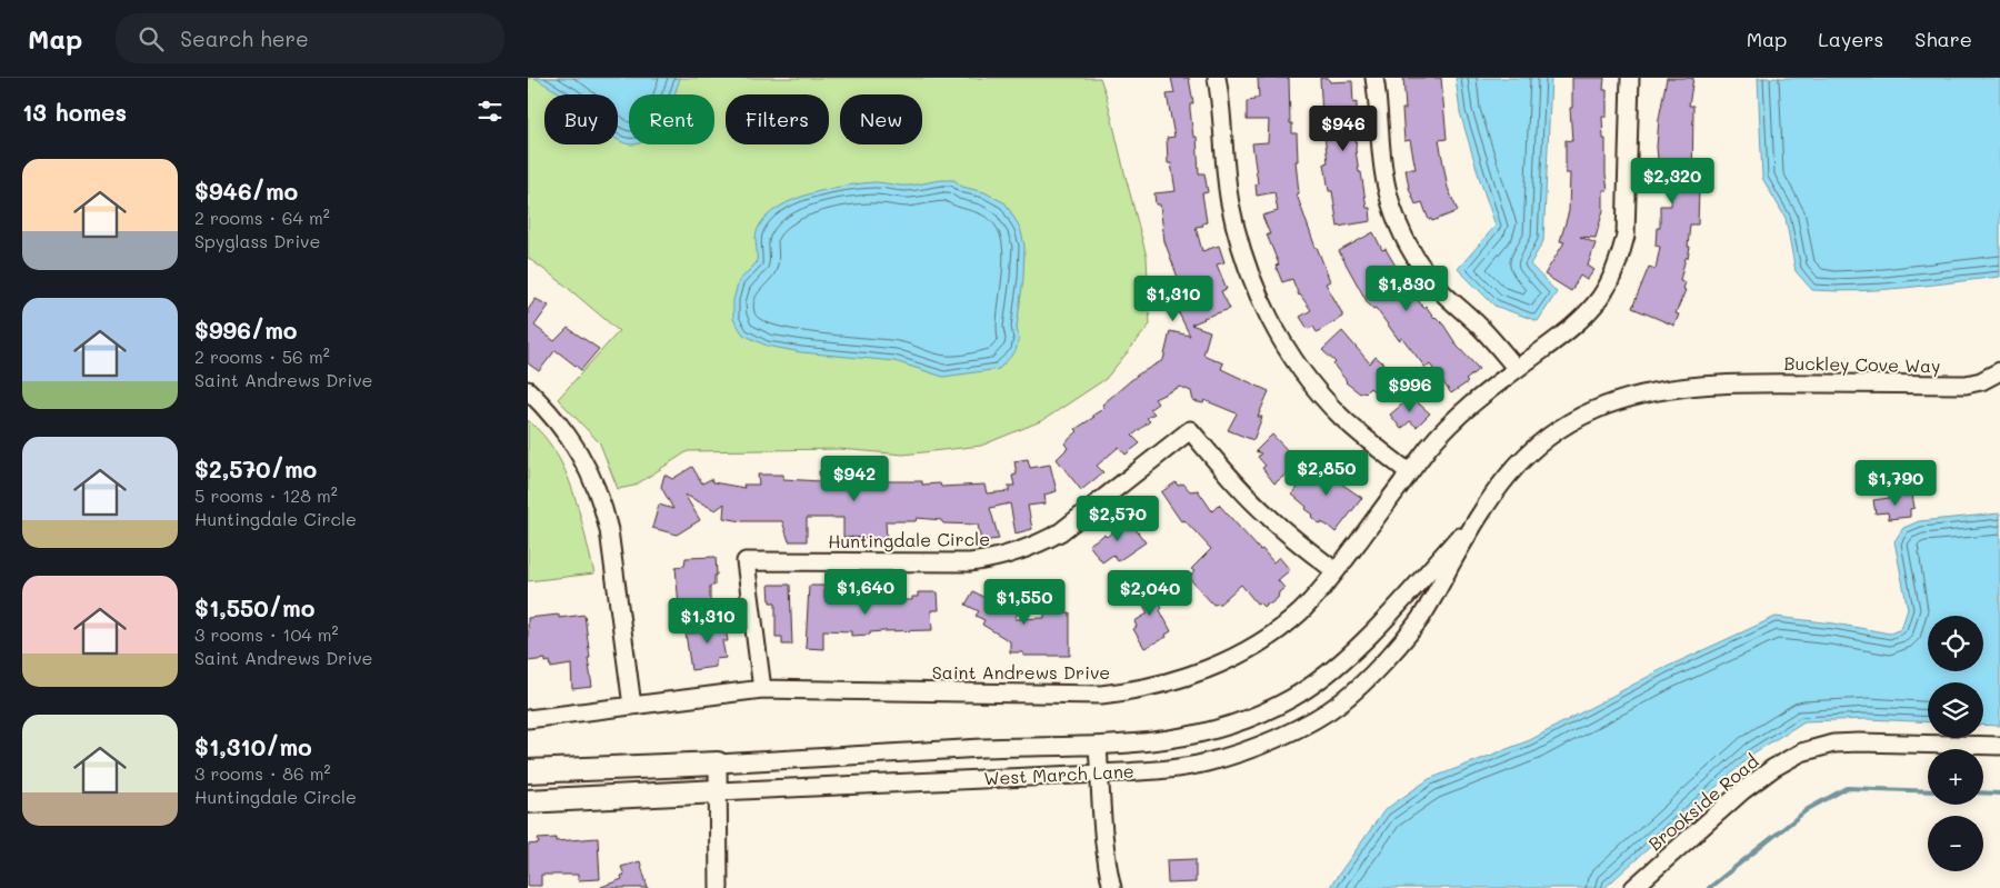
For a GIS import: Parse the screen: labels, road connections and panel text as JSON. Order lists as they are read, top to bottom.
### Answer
{
  "streets": {
    "main road": ["West March Lane"],
    "street": [
      "Buckley Cove Way",
      "Huntingdale Circle",
      "Saint Andrews Drive",
      "Brookside Road"
    ]
  },
  "crossings": [
    ["Buckley Cove Way", "West March Lane"],
    ["Huntingdale Circle", "Saint Andrews Drive"]
  ],
  "page": {
    "header": "Map",
    "search": "Search here",
    "nav": ["Map", "Layers", "Share"],
    "heading": "13 homes",
    "chip": [
      "Buy",
      "Rent",
      "Filters",
      "New"
    ],
    "price": [
      "$946",
      "$2,320",
      "$1,830",
      "$1,310",
      "$996",
      "$2,850",
      "$942",
      "$1,790",
      "$2,570",
      "$1,640",
      "$2,040",
      "$1,550",
      "$1,310"
    ],
    "list": [
      {
        "name": "$946/mo",
        "note": "2 rooms · 64 m² · Spyglass Drive"
      },
      {
        "name": "$996/mo",
        "note": "2 rooms · 56 m² · Saint Andrews Drive"
      },
      {
        "name": "$2,570/mo",
        "note": "5 rooms · 128 m² · Huntingdale Circle"
      },
      {
        "name": "$1,550/mo",
        "note": "3 rooms · 104 m² · Saint Andrews Drive"
      },
      {
        "name": "$1,310/mo",
        "note": "3 rooms · 86 m² · Huntingdale Circle"
      }
    ],
    "map_buttons": ["+", "−"]
  }
}
